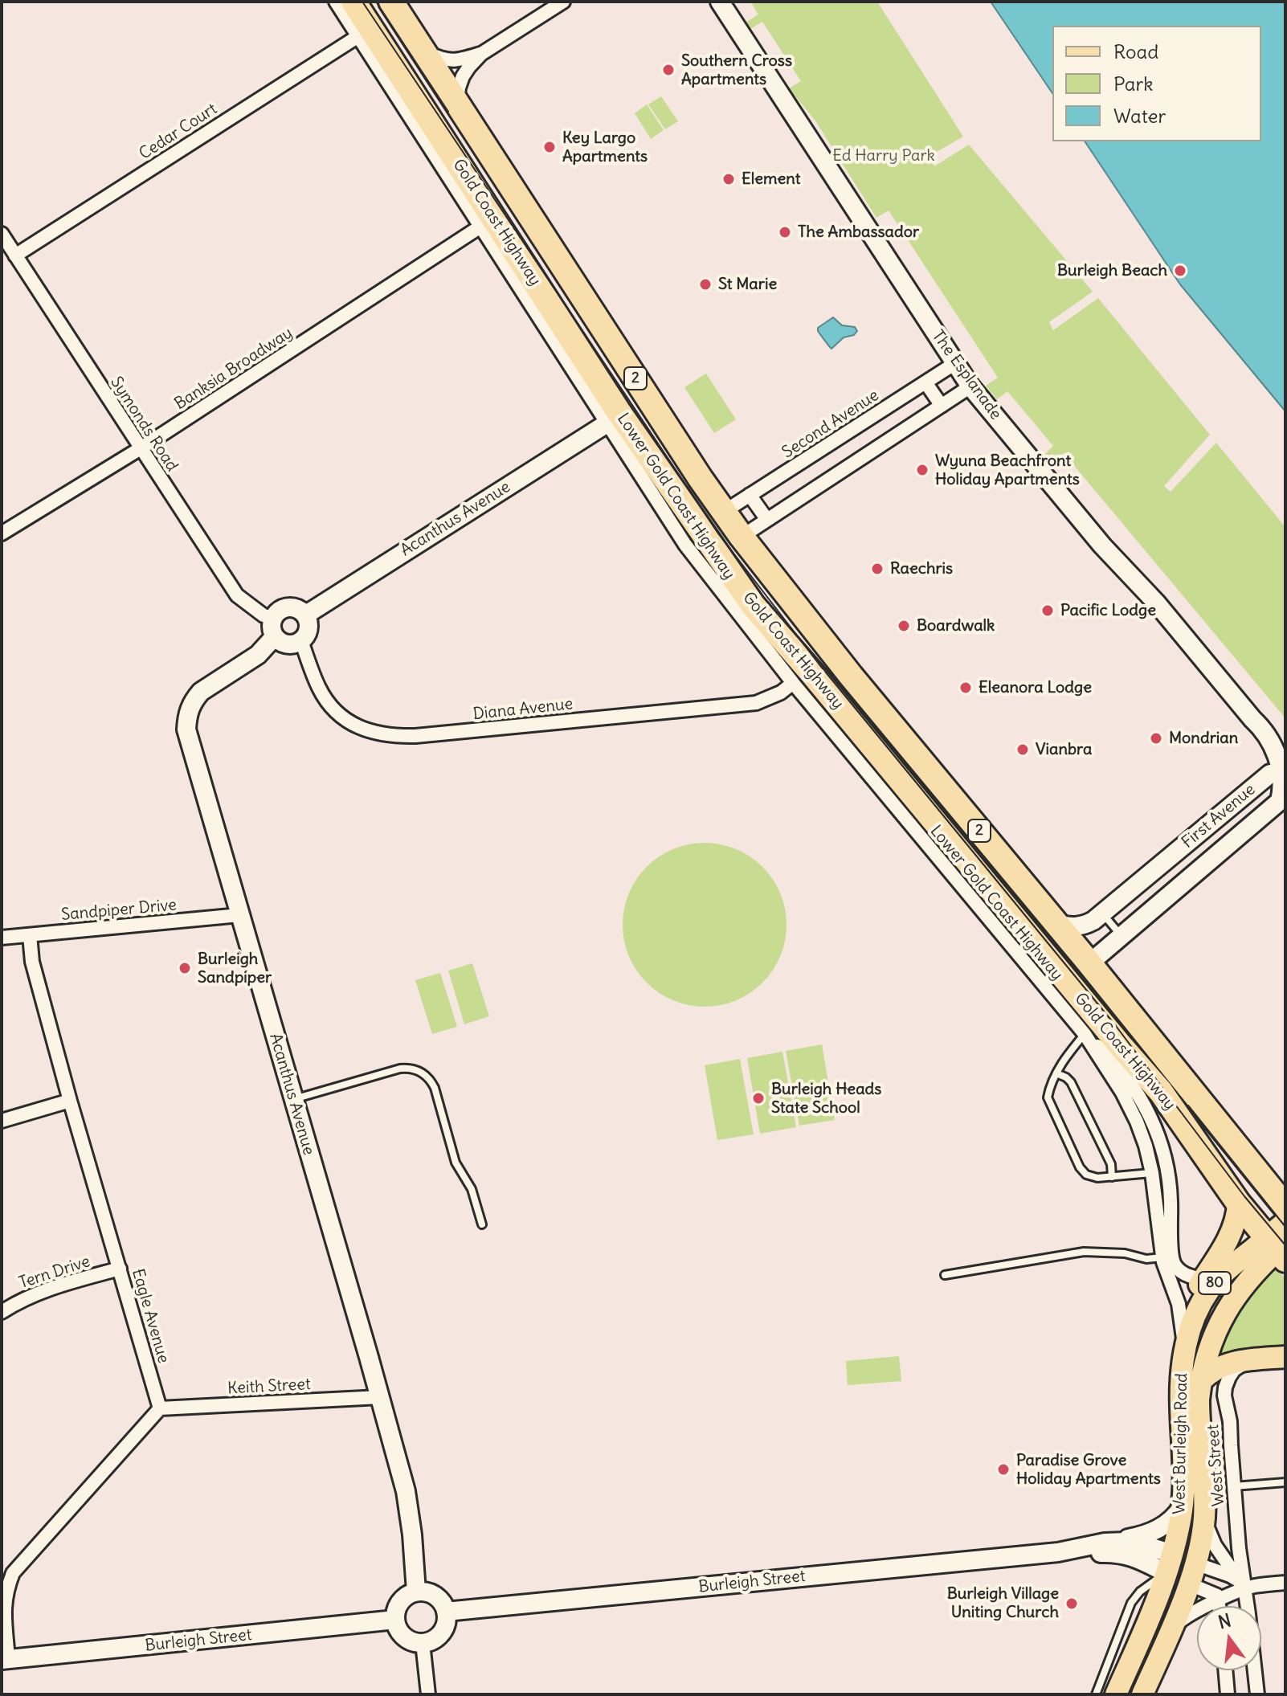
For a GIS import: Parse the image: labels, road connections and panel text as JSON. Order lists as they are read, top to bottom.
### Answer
{
  "streets": {
    "highway": ["Gold Coast Highway", "2"],
    "main road": ["80", "West Burleigh Road"],
    "street": [
      "Cedar Court",
      "Banksia Broadway",
      "The Esplanade",
      "Symonds Road",
      "Second Avenue",
      "Lower Gold Coast Highway",
      "Acanthus Avenue",
      "Diana Avenue",
      "First Avenue",
      "Sandpiper Drive",
      "Tern Drive",
      "Eagle Avenue",
      "Keith Street",
      "West Street",
      "Burleigh Street"
    ]
  },
  "crossings": [
    ["Cedar Court", "Symonds Road"],
    ["Cedar Court", "Lower Gold Coast Highway"],
    ["Gold Coast Highway", "Second Avenue"],
    ["Gold Coast Highway", "First Avenue"],
    ["Gold Coast Highway", "West Burleigh Road"],
    ["Banksia Broadway", "Symonds Road"],
    ["Banksia Broadway", "Lower Gold Coast Highway"],
    ["The Esplanade", "Second Avenue"],
    ["The Esplanade", "First Avenue"],
    ["Symonds Road", "Acanthus Avenue"],
    ["Symonds Road", "Diana Avenue"],
    ["Lower Gold Coast Highway", "Acanthus Avenue"],
    ["Lower Gold Coast Highway", "Diana Avenue"],
    ["Lower Gold Coast Highway", "West Burleigh Road"],
    ["Acanthus Avenue", "Diana Avenue"],
    ["Acanthus Avenue", "Sandpiper Drive"],
    ["Acanthus Avenue", "Keith Street"],
    ["Acanthus Avenue", "Burleigh Street"],
    ["Sandpiper Drive", "Eagle Avenue"],
    ["Tern Drive", "Eagle Avenue"],
    ["Eagle Avenue", "Keith Street"],
    ["West Burleigh Road", "West Street"],
    ["West Burleigh Road", "Burleigh Street"]
  ],
  "parks": ["Ed Harry Park"],
  "places": [
    "Southern Cross Apartments",
    "Key Largo Apartments",
    "Element",
    "The Ambassador",
    "Burleigh Beach",
    "St Marie",
    "Wyuna Beachfront Holiday Apartments",
    "Raechris",
    "Pacific Lodge",
    "Boardwalk",
    "Eleanora Lodge",
    "Mondrian",
    "Vianbra",
    "Burleigh Sandpiper",
    "Burleigh Heads State School",
    "Paradise Grove Holiday Apartments",
    "Burleigh Village Uniting Church"
  ],
  "legend": ["Road", "Park", "Water"],
  "north": "top"
}
